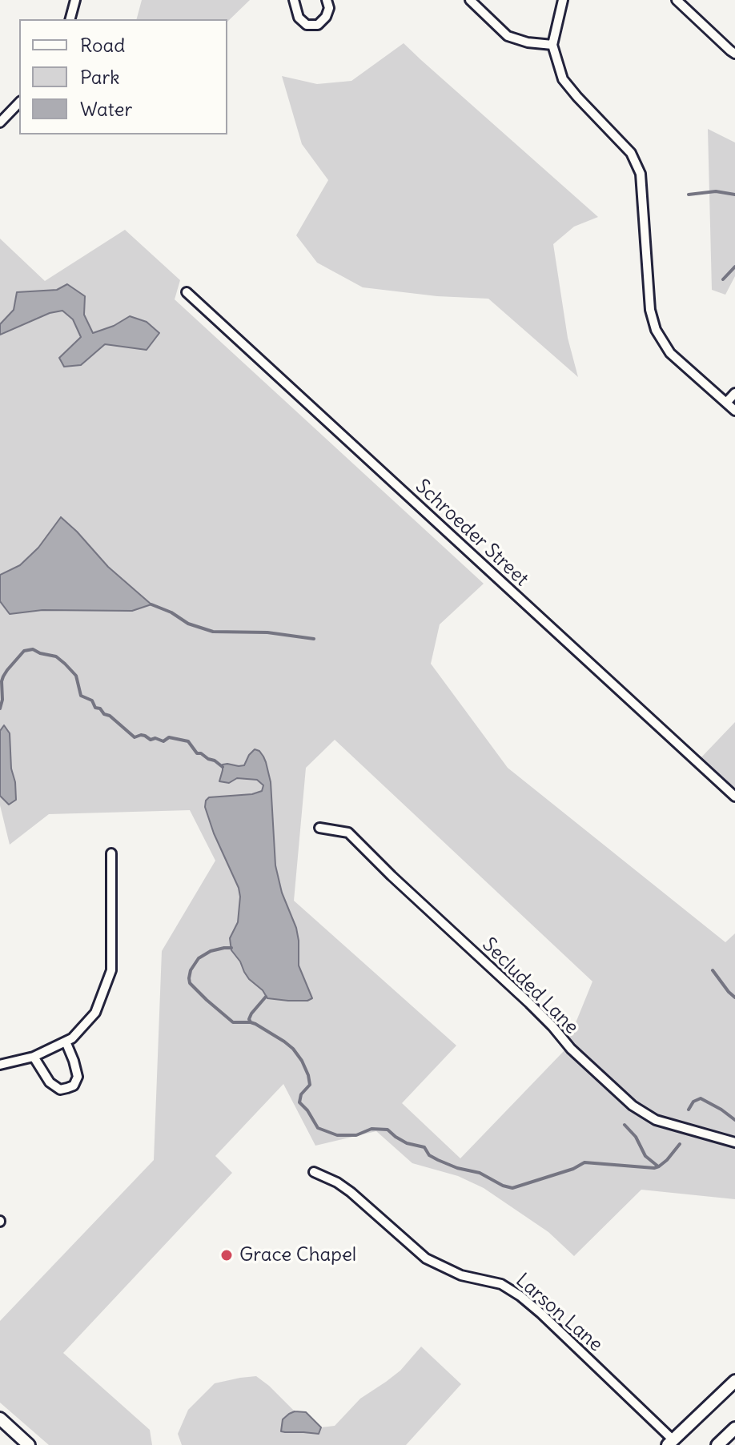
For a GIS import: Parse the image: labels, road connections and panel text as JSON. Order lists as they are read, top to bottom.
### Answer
{
  "streets": {
    "street": ["Schroeder Street", "Secluded Lane", "Larson Lane"]
  },
  "places": ["Grace Chapel"],
  "legend": ["Road", "Park", "Water"]
}
